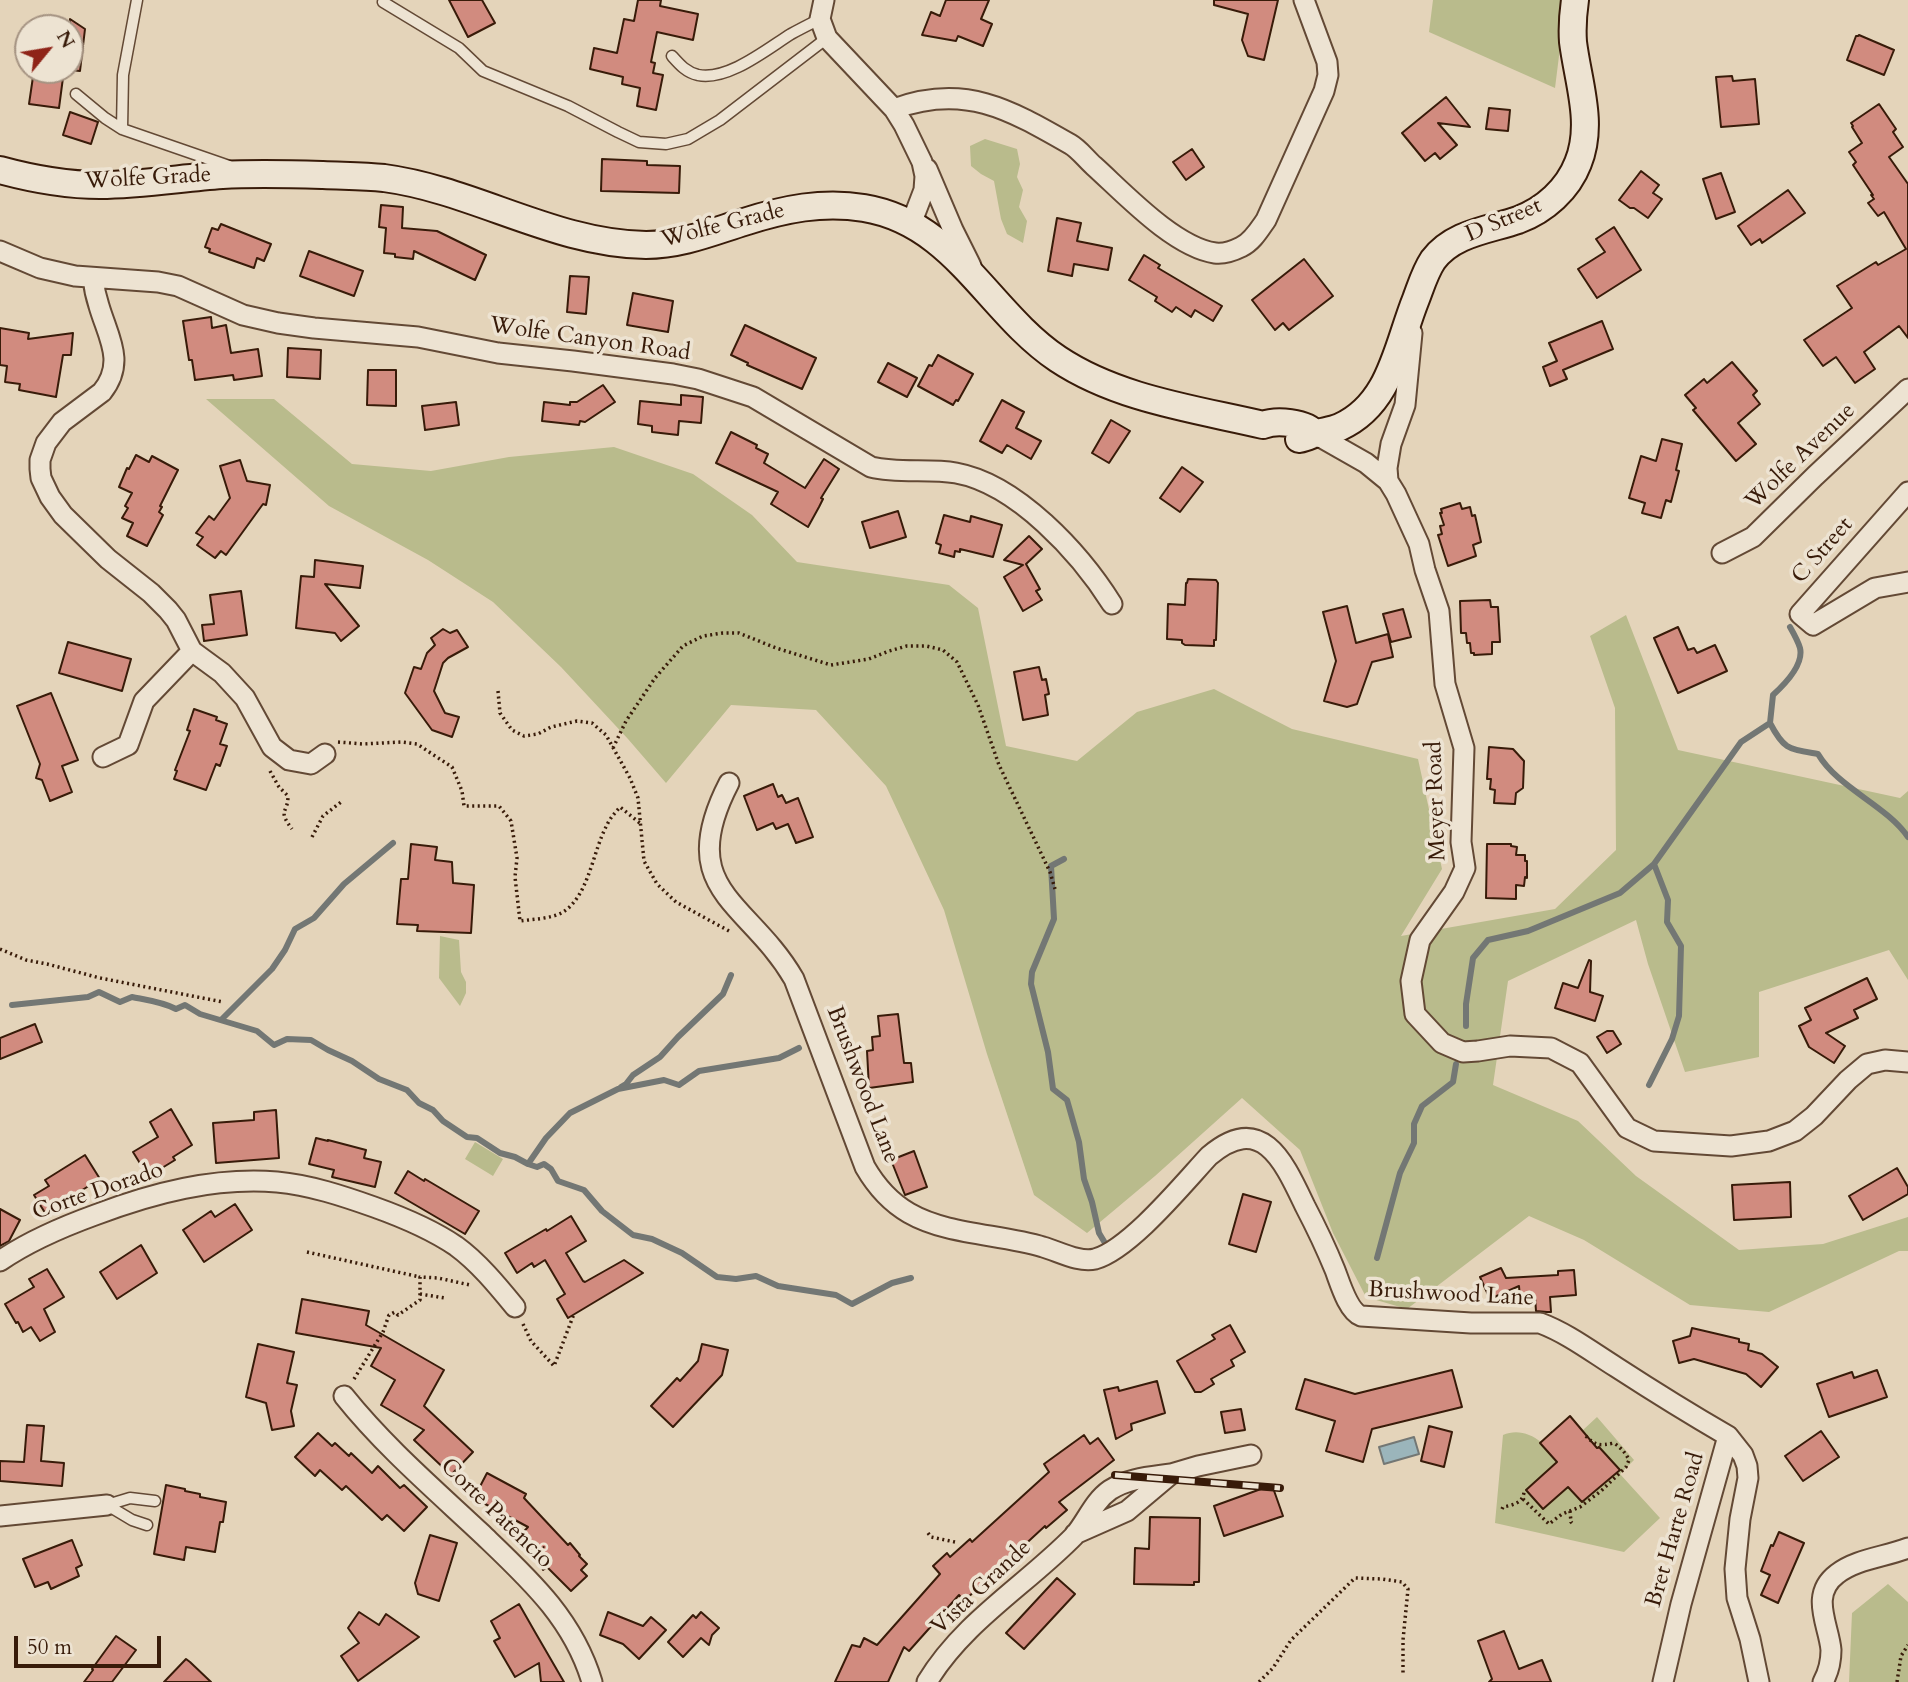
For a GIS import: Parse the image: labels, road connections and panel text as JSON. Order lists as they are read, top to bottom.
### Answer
{
  "streets": {
    "street": [
      "Wolfe Grade",
      "D Street",
      "Wolfe Canyon Road",
      "Wolfe Avenue",
      "C Street",
      "Meyer Road",
      "Brushwood Lane",
      "Corte Dorado",
      "Corte Patencio",
      "Bret Harte Road",
      "Vista Grande"
    ]
  },
  "crossings": [
    ["Wolfe Grade", "D Street"],
    ["Wolfe Grade", "Meyer Road"],
    ["Brushwood Lane", "Bret Harte Road"]
  ],
  "scale_bar": "50 m",
  "north": "top right"
}
